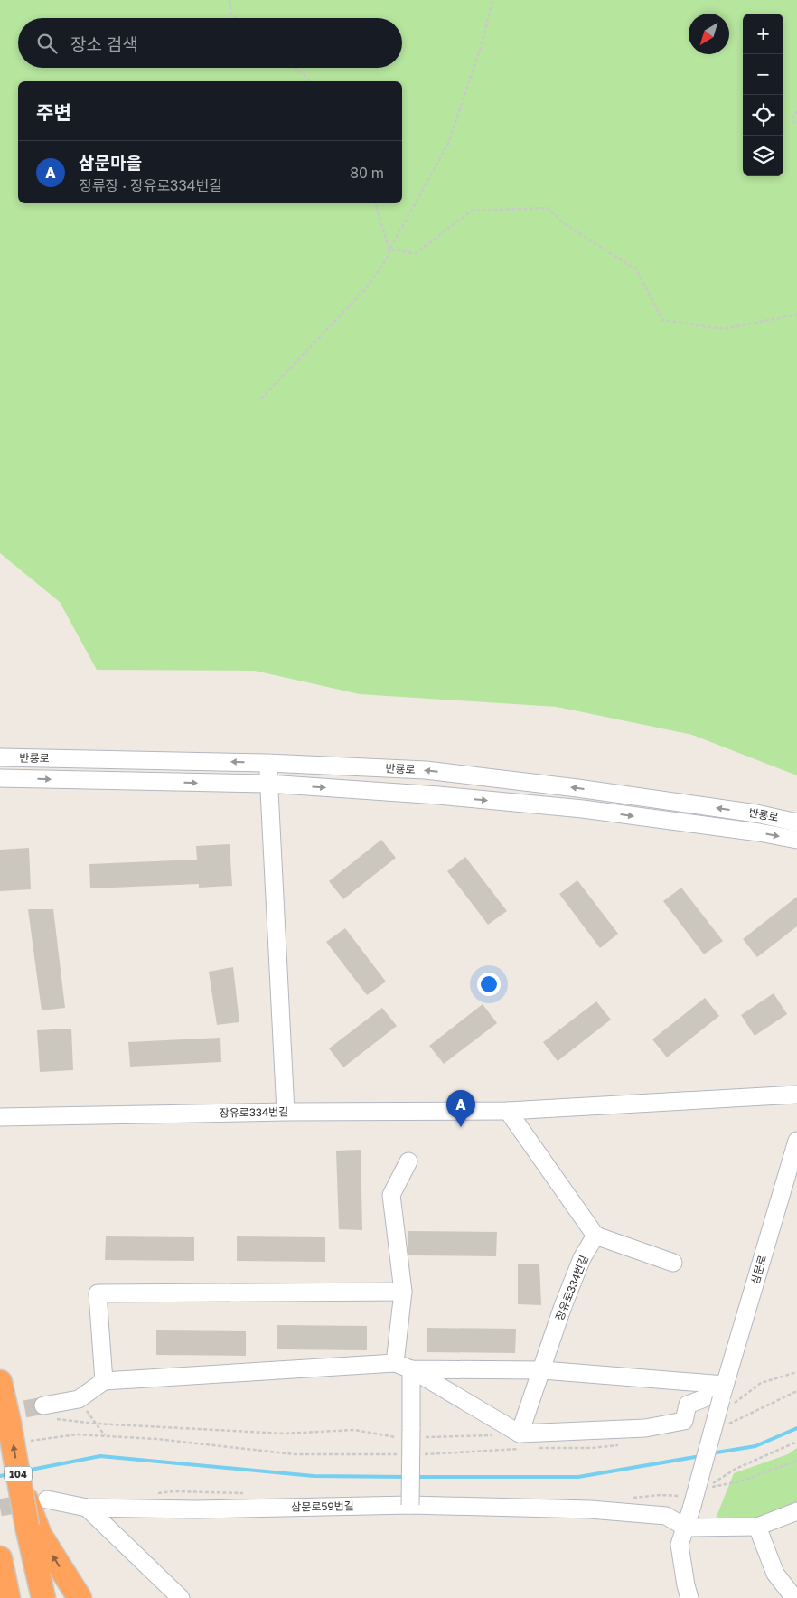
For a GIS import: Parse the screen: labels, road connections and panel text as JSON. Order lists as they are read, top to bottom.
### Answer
{
  "streets": {
    "highway": ["104"],
    "street": [
      "반룡로",
      "장유로334번길",
      "삼문로",
      "삼문로59번길"
    ]
  },
  "crossings": [
    ["삼문로", "삼문로59번길"]
  ],
  "north": "bottom left",
  "page": {
    "map_buttons": ["+", "−"],
    "search": "장소 검색",
    "heading": "주변",
    "list": [
      {
        "mark": "A",
        "name": "삼문마을",
        "note": "정류장 · 장유로334번길",
        "value": "80 m"
      }
    ],
    "pins": "A"
  }
}
